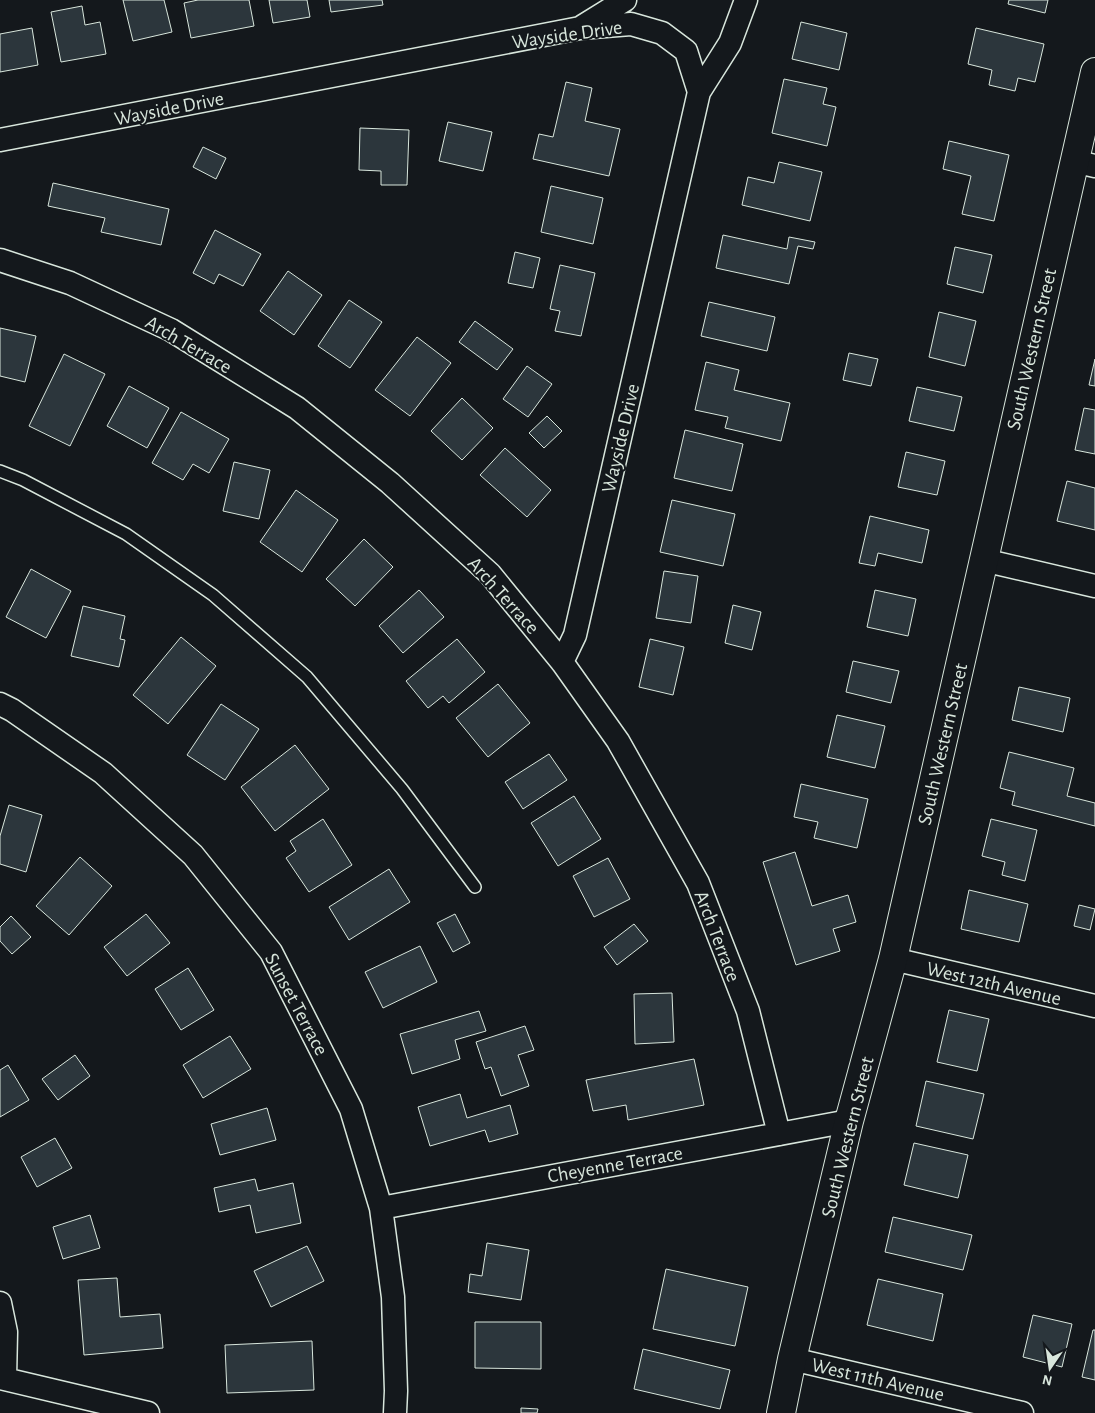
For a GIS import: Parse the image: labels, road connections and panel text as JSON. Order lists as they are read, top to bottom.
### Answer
{
  "streets": {
    "main road": ["South Western Street"],
    "street": [
      "Wayside Drive",
      "Arch Terrace",
      "West 12th Avenue",
      "Sunset Terrace",
      "Cheyenne Terrace",
      "West 11th Avenue"
    ]
  },
  "crossings": [
    ["Wayside Drive", "Arch Terrace"],
    ["Arch Terrace", "Cheyenne Terrace"],
    ["South Western Street", "West 12th Avenue"],
    ["South Western Street", "Cheyenne Terrace"],
    ["South Western Street", "West 11th Avenue"],
    ["Sunset Terrace", "Cheyenne Terrace"]
  ],
  "north": "bottom"
}
